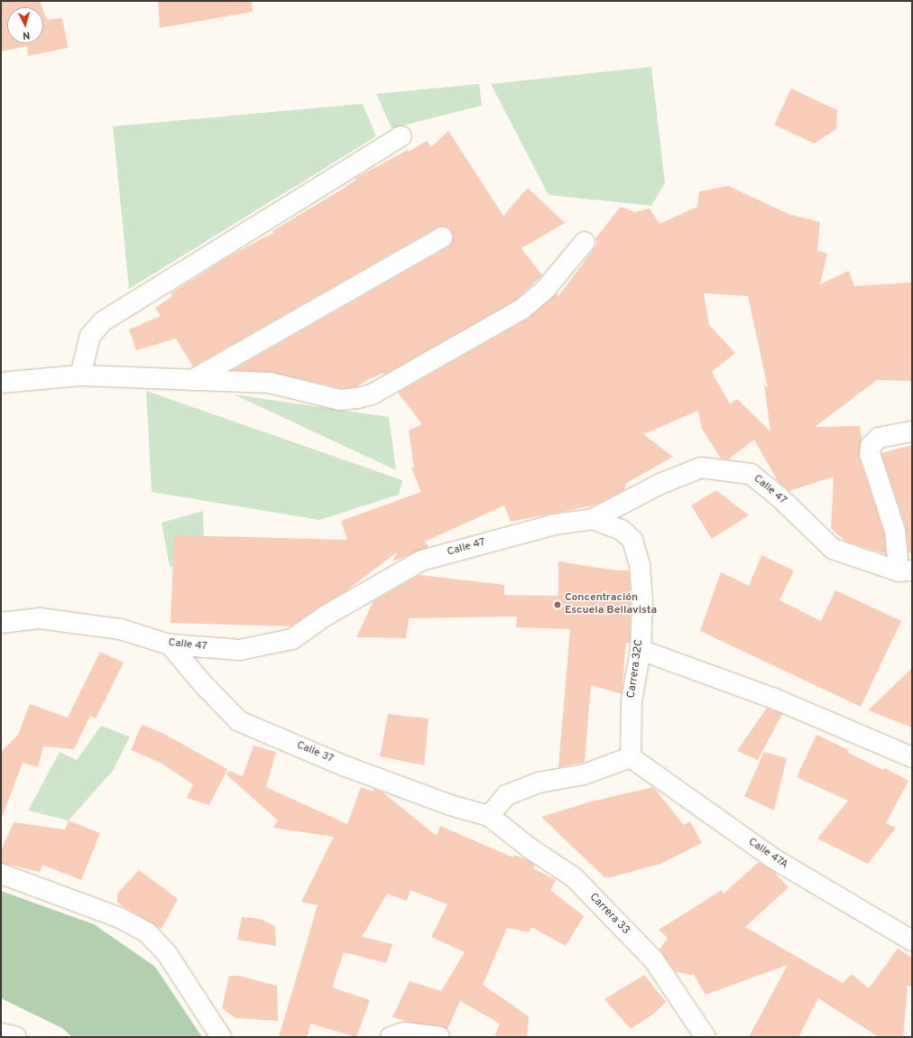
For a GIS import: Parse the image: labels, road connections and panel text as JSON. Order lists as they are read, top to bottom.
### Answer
{
  "streets": {
    "street": [
      "Calle 47",
      "Carrera 32C",
      "Calle 37",
      "Calle 47A",
      "Carrera 33"
    ]
  },
  "crossings": [
    ["Calle 47", "Carrera 32C"],
    ["Calle 47", "Calle 37"],
    ["Carrera 32C", "Calle 47A"],
    ["Calle 37", "Carrera 33"]
  ],
  "places": ["Concentración Escuela Bellavista"],
  "north": "bottom"
}
